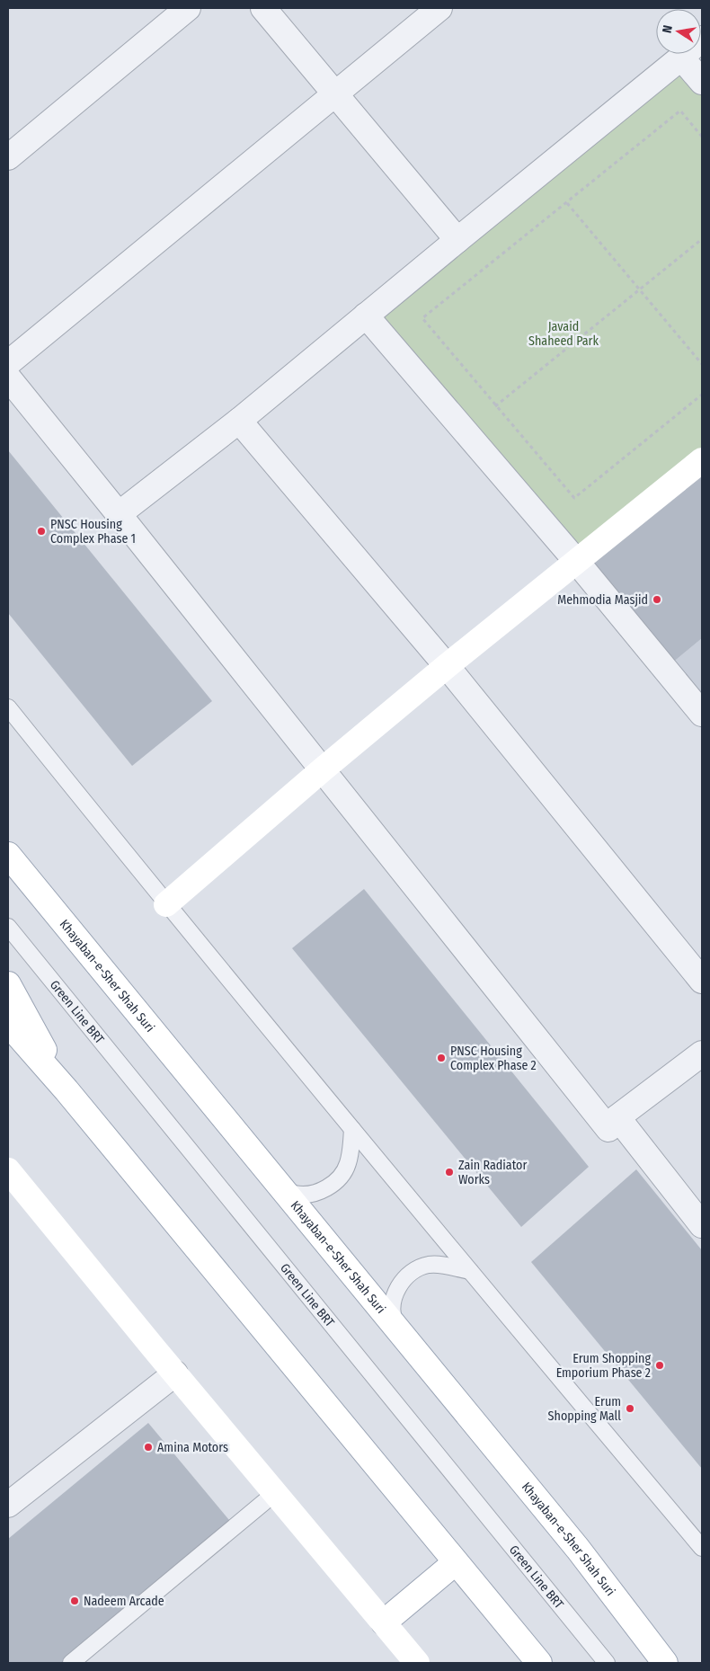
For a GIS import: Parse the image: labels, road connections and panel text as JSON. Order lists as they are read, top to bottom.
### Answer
{
  "streets": {
    "main road": ["Khayaban-e-Sher Shah Suri"],
    "lane": ["Green Line BRT"]
  },
  "parks": ["Javaid Shaheed Park"],
  "places": [
    "PNSC Housing Complex Phase 1",
    "Mehmodia Masjid",
    "PNSC Housing Complex Phase 2",
    "Zain Radiator Works",
    "Erum Shopping Emporium Phase 2",
    "Erum Shopping Mall",
    "Amina Motors",
    "Nadeem Arcade"
  ],
  "north": "left"
}
